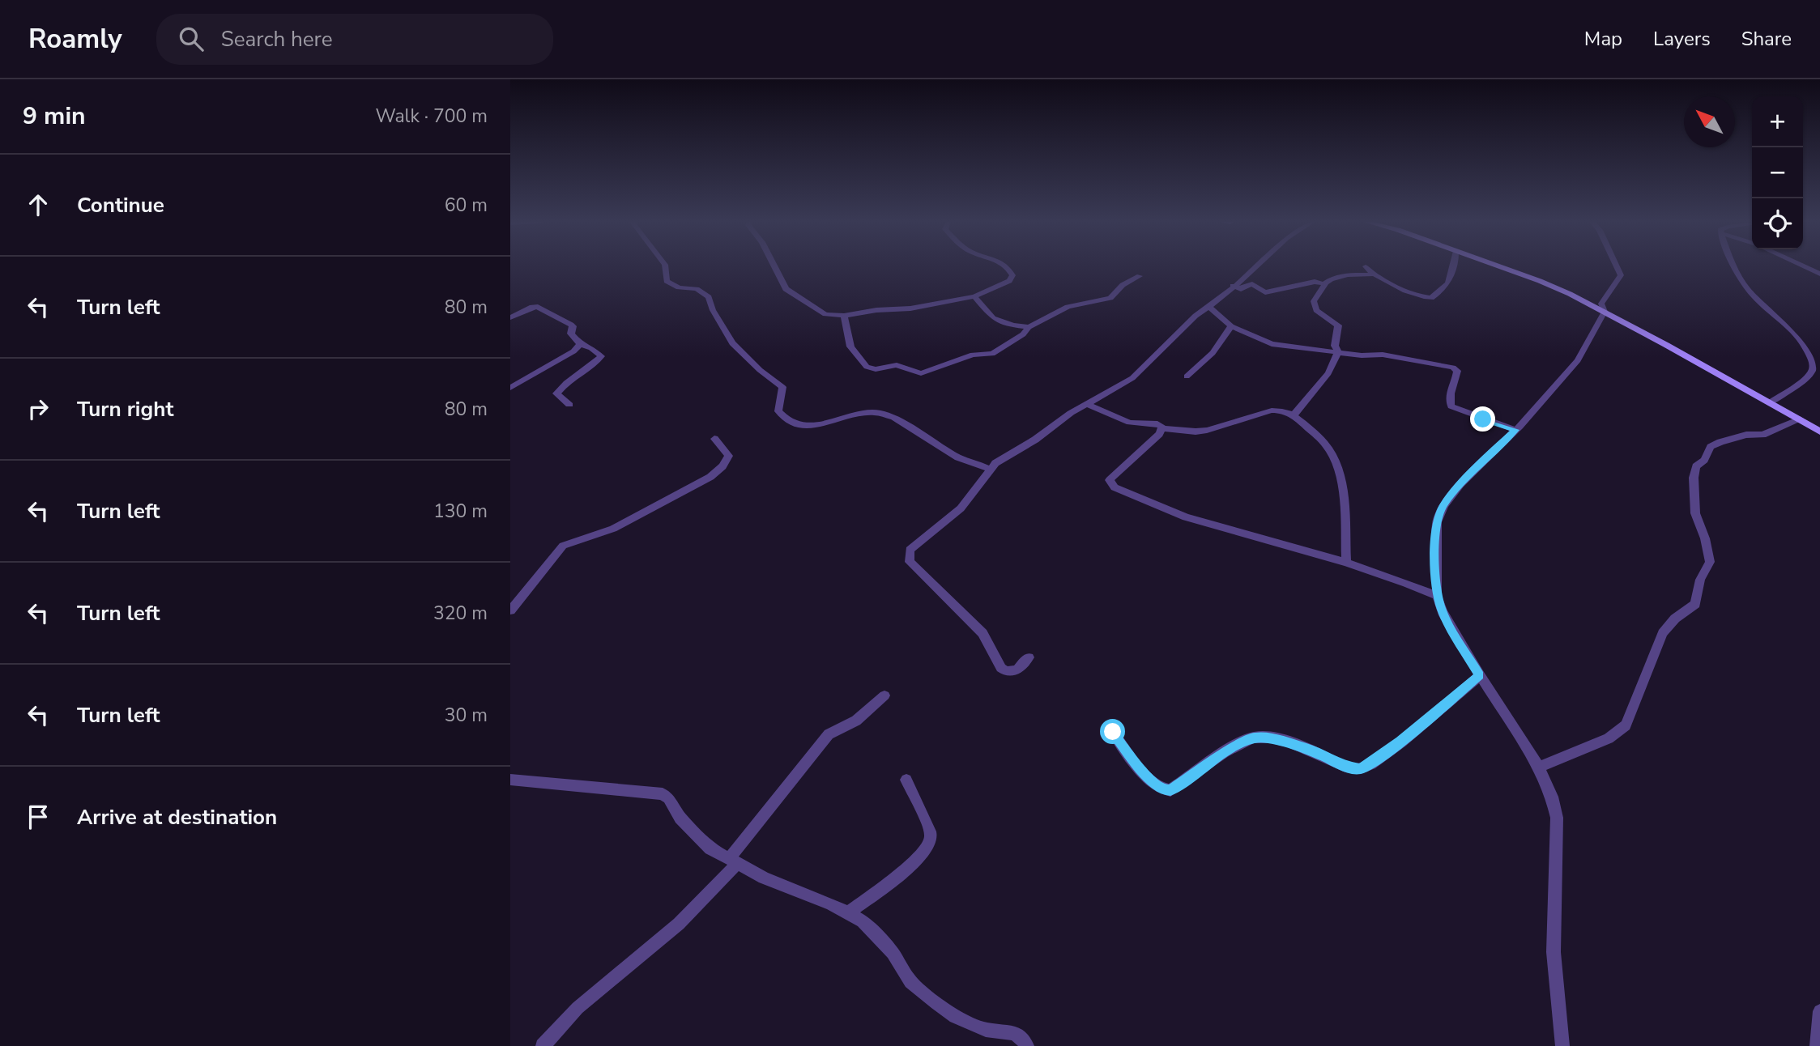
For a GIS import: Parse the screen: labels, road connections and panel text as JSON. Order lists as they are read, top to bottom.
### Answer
{
  "north": "top left",
  "page": {
    "header": "Roamly",
    "search": "Search here",
    "nav": ["Map", "Layers", "Share"],
    "heading": ["9 min", "Walk · 700 m"],
    "map_buttons": ["+", "−"],
    "list": [
      ["Continue", "60 m"],
      ["Turn left", "80 m"],
      ["Turn right", "80 m"],
      ["Turn left", "130 m"],
      ["Turn left", "320 m"],
      ["Turn left", "30 m"],
      "Arrive at destination"
    ]
  }
}
